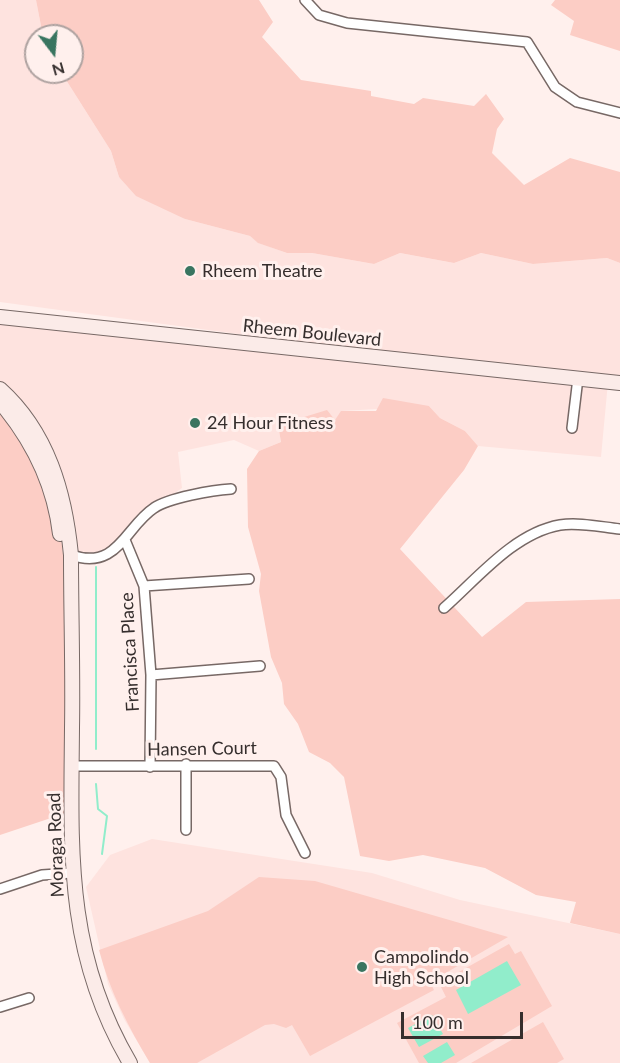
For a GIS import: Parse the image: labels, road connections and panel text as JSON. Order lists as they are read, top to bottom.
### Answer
{
  "streets": {
    "main road": ["Rheem Boulevard", "Moraga Road"],
    "street": ["Francisca Place", "Hansen Court"]
  },
  "crossings": [
    ["Francisca Place", "Hansen Court"],
    ["Hansen Court", "Moraga Road"]
  ],
  "places": ["Rheem Theatre", "24 Hour Fitness", "Campolindo High School"],
  "scale_bar": "100 m",
  "north": "bottom"
}
